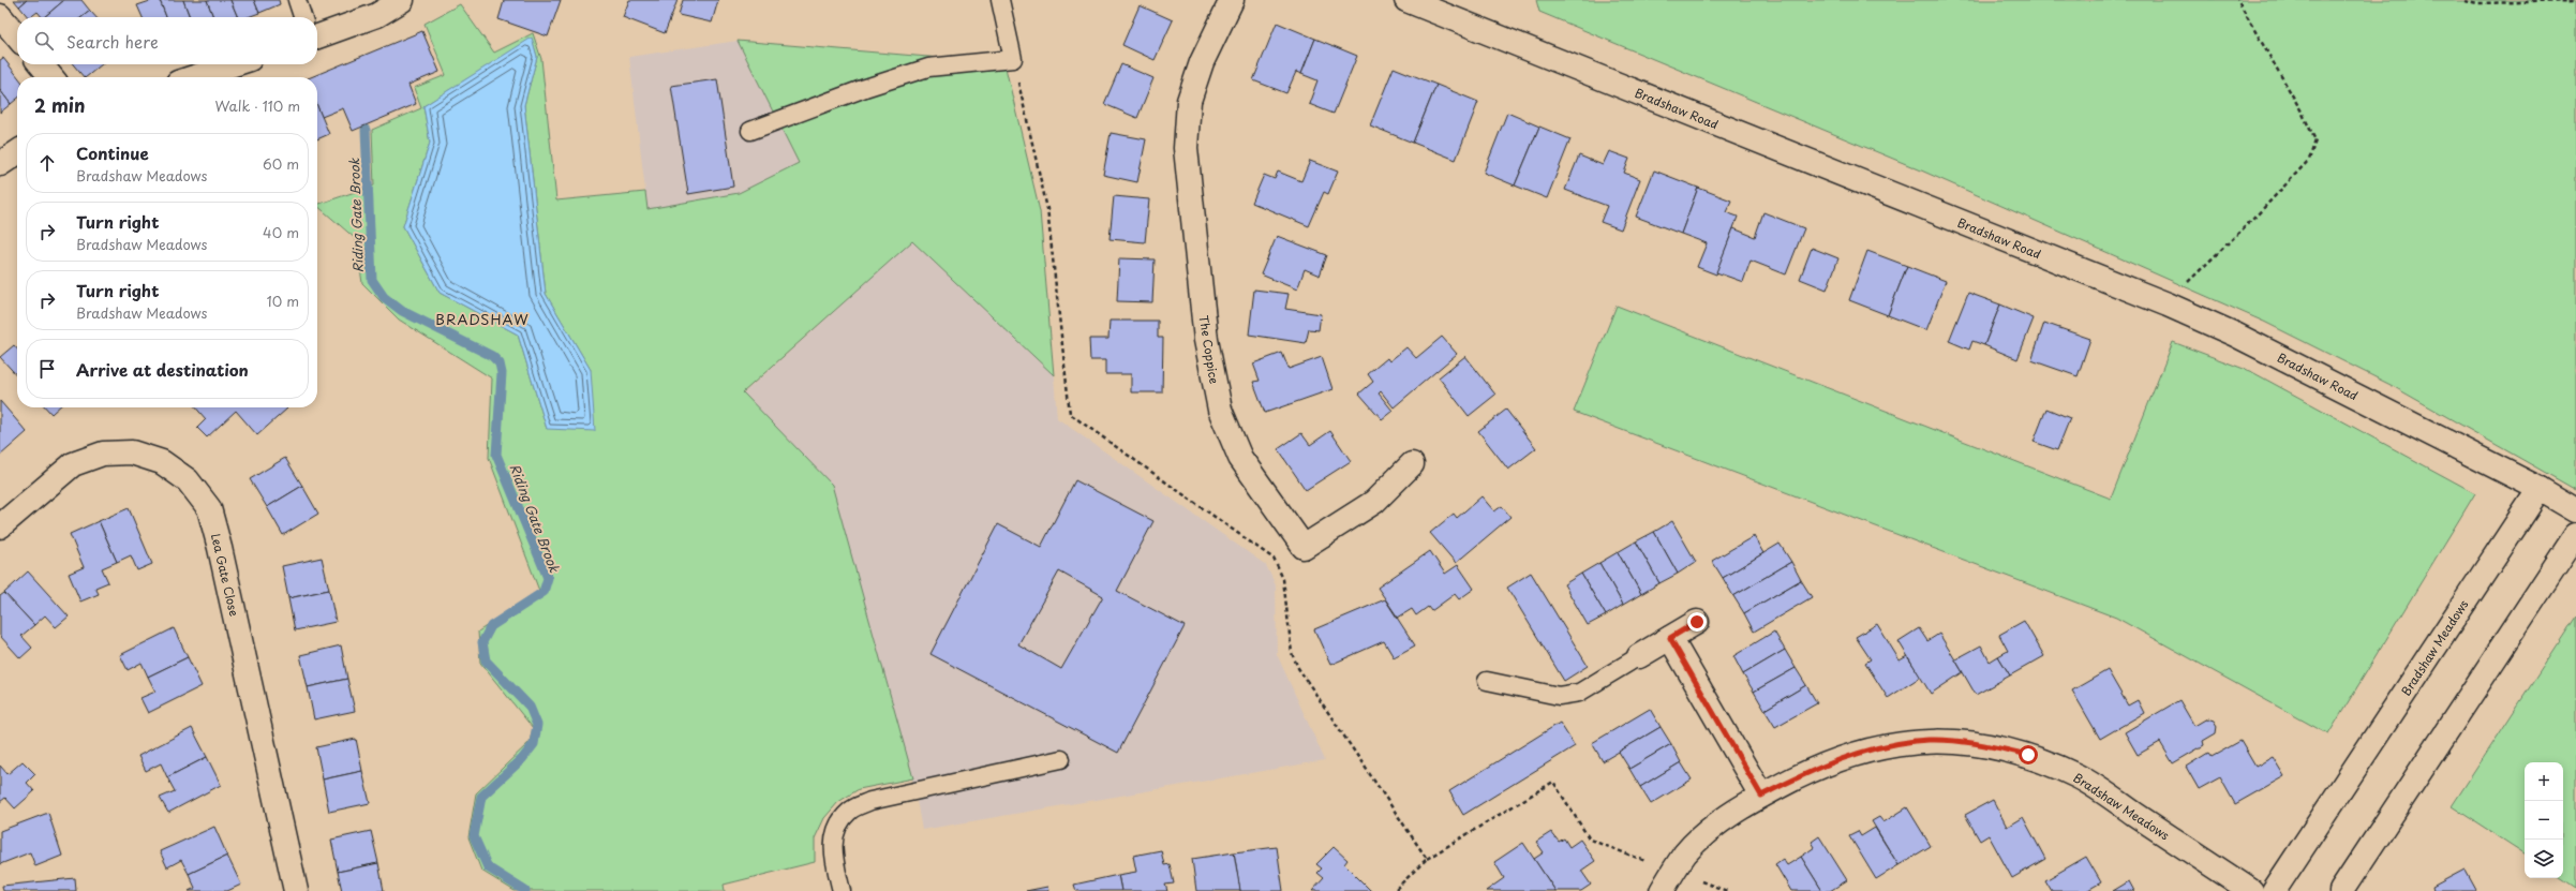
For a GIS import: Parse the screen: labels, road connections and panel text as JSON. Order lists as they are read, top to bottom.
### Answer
{
  "streets": {
    "street": [
      "Bradshaw Road",
      "The Coppice",
      "Lea Gate Close",
      "Bradshaw Meadows"
    ]
  },
  "crossings": [
    ["Bradshaw Road", "Bradshaw Meadows"]
  ],
  "districts": ["BRADSHAW"],
  "water": ["Riding Gate Brook"],
  "page": {
    "search": "Search here",
    "heading": ["2 min", "Walk · 110 m"],
    "list": [
      ["Continue", "Bradshaw Meadows", "60 m"],
      ["Turn right", "Bradshaw Meadows", "40 m"],
      ["Turn right", "Bradshaw Meadows", "10 m"],
      "Arrive at destination"
    ],
    "map_buttons": ["+", "−"]
  }
}
